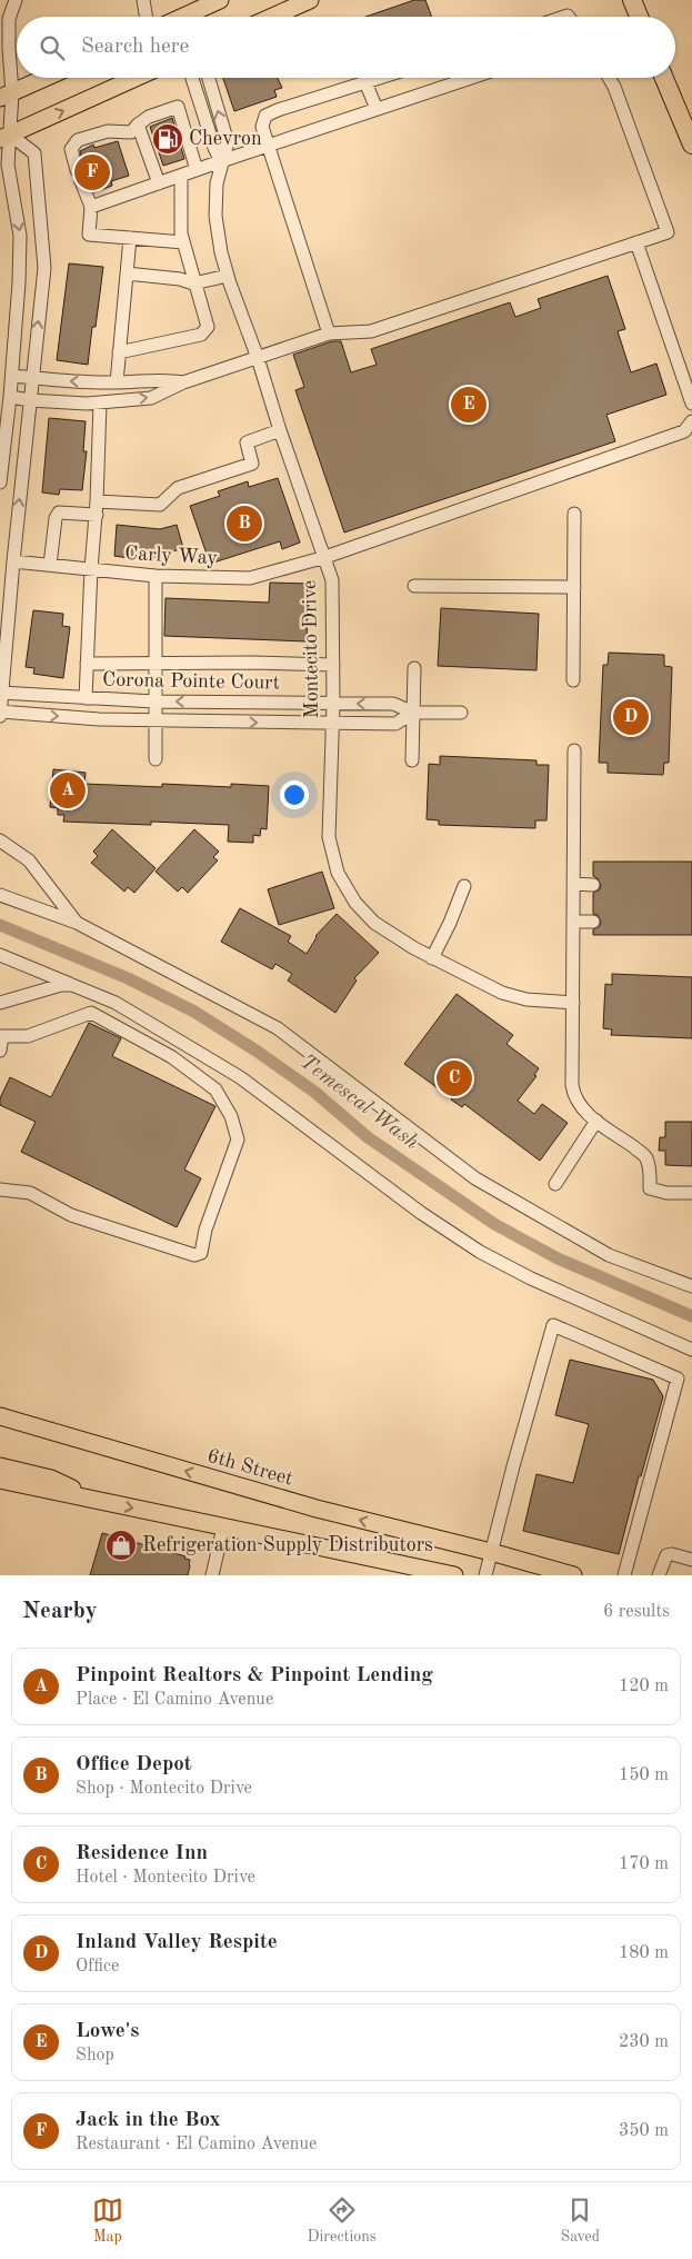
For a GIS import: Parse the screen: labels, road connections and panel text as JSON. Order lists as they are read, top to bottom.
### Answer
{
  "streets": {
    "main road": ["6th Street"],
    "street": ["Carly Way", "Montecito Drive", "Corona Pointe Court"]
  },
  "crossings": [
    ["Carly Way", "Montecito Drive"],
    ["Montecito Drive", "Corona Pointe Court"]
  ],
  "water": ["Temescal Wash"],
  "places": {
    "fuel station": ["Chevron"],
    "shop": ["Refrigeration Supply Distributors"]
  },
  "page": {
    "search": "Search here",
    "pins": [
      "F",
      "E",
      "B",
      "D",
      "A",
      "C"
    ],
    "heading": ["Nearby", "6 results"],
    "list": [
      {
        "mark": "A",
        "name": "Pinpoint Realtors & Pinpoint Lending",
        "note": "Place · El Camino Avenue",
        "value": "120 m"
      },
      {
        "mark": "B",
        "name": "Office Depot",
        "note": "Shop · Montecito Drive",
        "value": "150 m"
      },
      {
        "mark": "C",
        "name": "Residence Inn",
        "note": "Hotel · Montecito Drive",
        "value": "170 m"
      },
      {
        "mark": "D",
        "name": "Inland Valley Respite",
        "note": "Office",
        "value": "180 m"
      },
      {
        "mark": "E",
        "name": "Lowe's",
        "note": "Shop",
        "value": "230 m"
      },
      {
        "mark": "F",
        "name": "Jack in the Box",
        "note": "Restaurant · El Camino Avenue",
        "value": "350 m"
      }
    ],
    "nav": ["Map", "Directions", "Saved"]
  }
}
